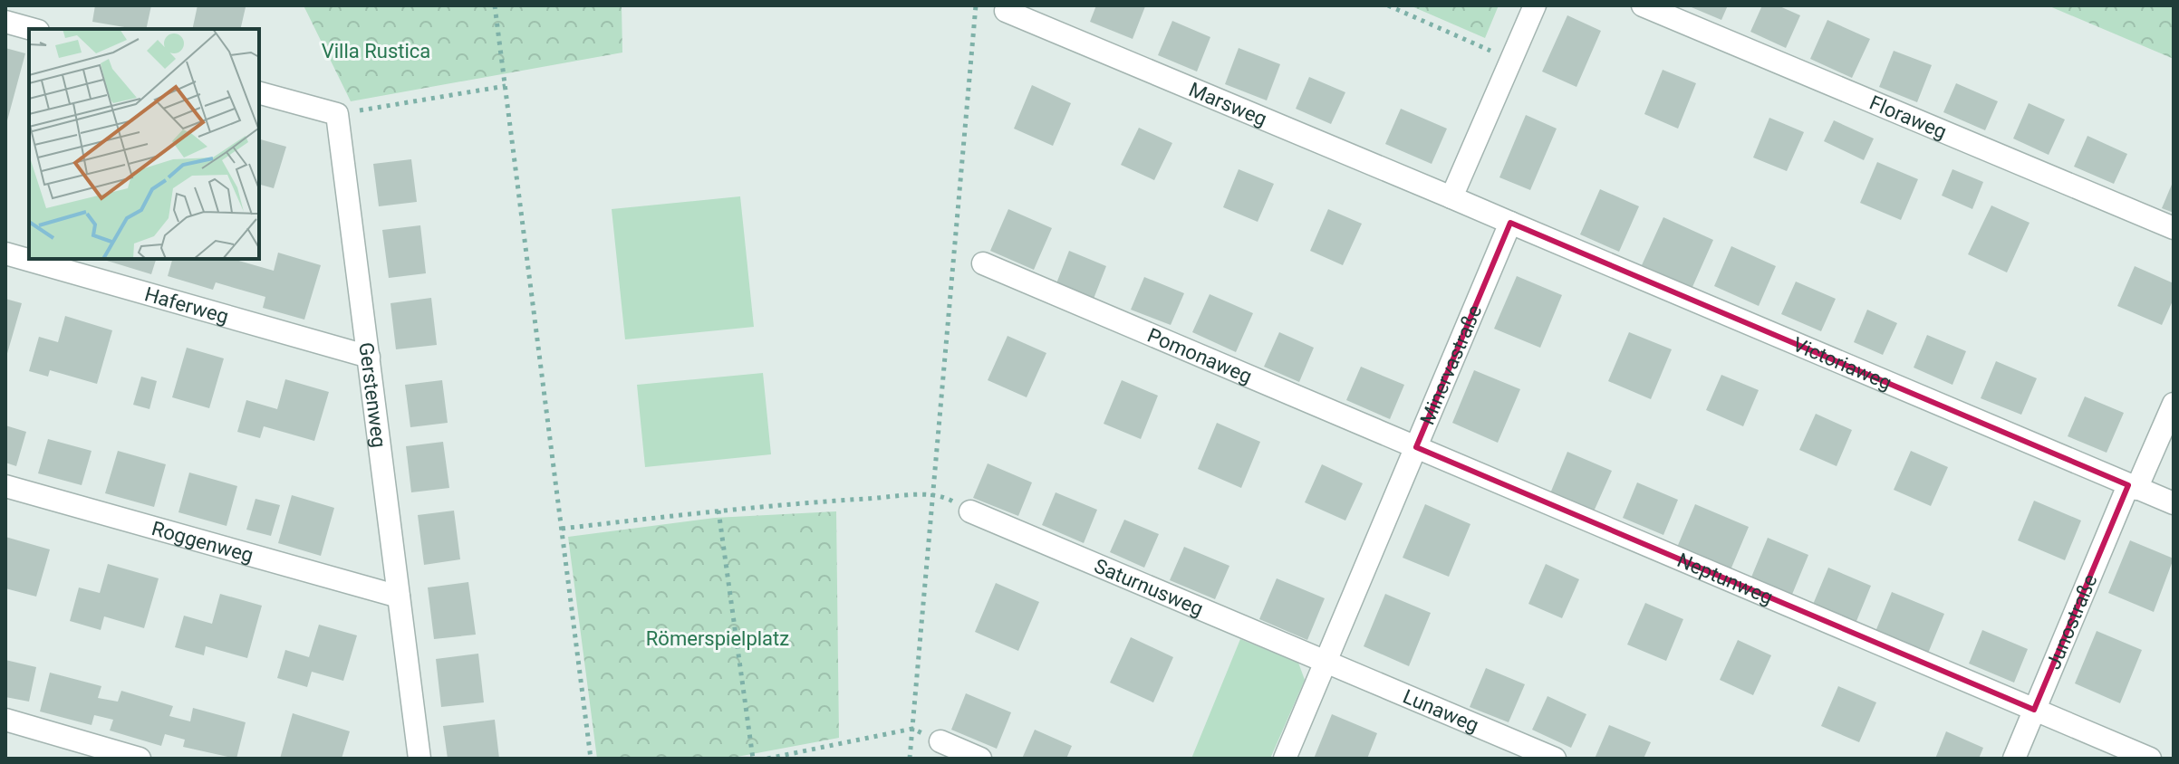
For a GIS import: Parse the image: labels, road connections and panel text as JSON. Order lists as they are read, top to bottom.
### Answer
{
  "streets": {
    "street": [
      "Marsweg",
      "Floraweg",
      "Haferweg",
      "Pomonaweg",
      "Victoriaweg",
      "Minervastraße",
      "Gerstenweg",
      "Roggenweg",
      "Neptunweg",
      "Saturnusweg",
      "Junostraße",
      "Lunaweg"
    ]
  },
  "crossings": [
    ["Haferweg", "Gerstenweg"],
    ["Pomonaweg", "Minervastraße"],
    ["Pomonaweg", "Neptunweg"],
    ["Victoriaweg", "Minervastraße"],
    ["Victoriaweg", "Junostraße"],
    ["Minervastraße", "Neptunweg"],
    ["Minervastraße", "Saturnusweg"],
    ["Minervastraße", "Lunaweg"],
    ["Gerstenweg", "Roggenweg"],
    ["Neptunweg", "Junostraße"],
    ["Saturnusweg", "Lunaweg"]
  ],
  "parks": ["Villa Rustica", "Römerspielplatz"]
}
